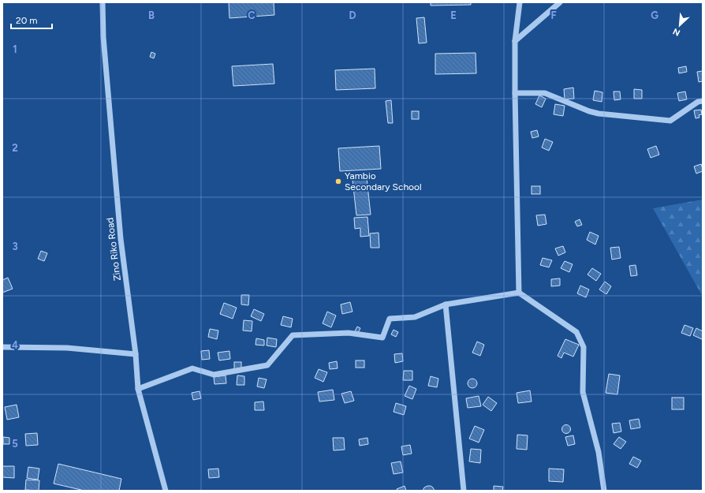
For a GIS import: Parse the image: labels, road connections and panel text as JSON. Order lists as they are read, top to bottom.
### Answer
{
  "streets": {
    "street": ["Zino Riko Road"]
  },
  "places": ["Yambio Secondary School"],
  "scale_bar": "20 m",
  "north": "bottom left",
  "grid": {
    "columns": [
      "B",
      "C",
      "D",
      "E",
      "F",
      "G"
    ],
    "rows": [
      "1",
      "2",
      "3",
      "4",
      "5"
    ]
  }
}
